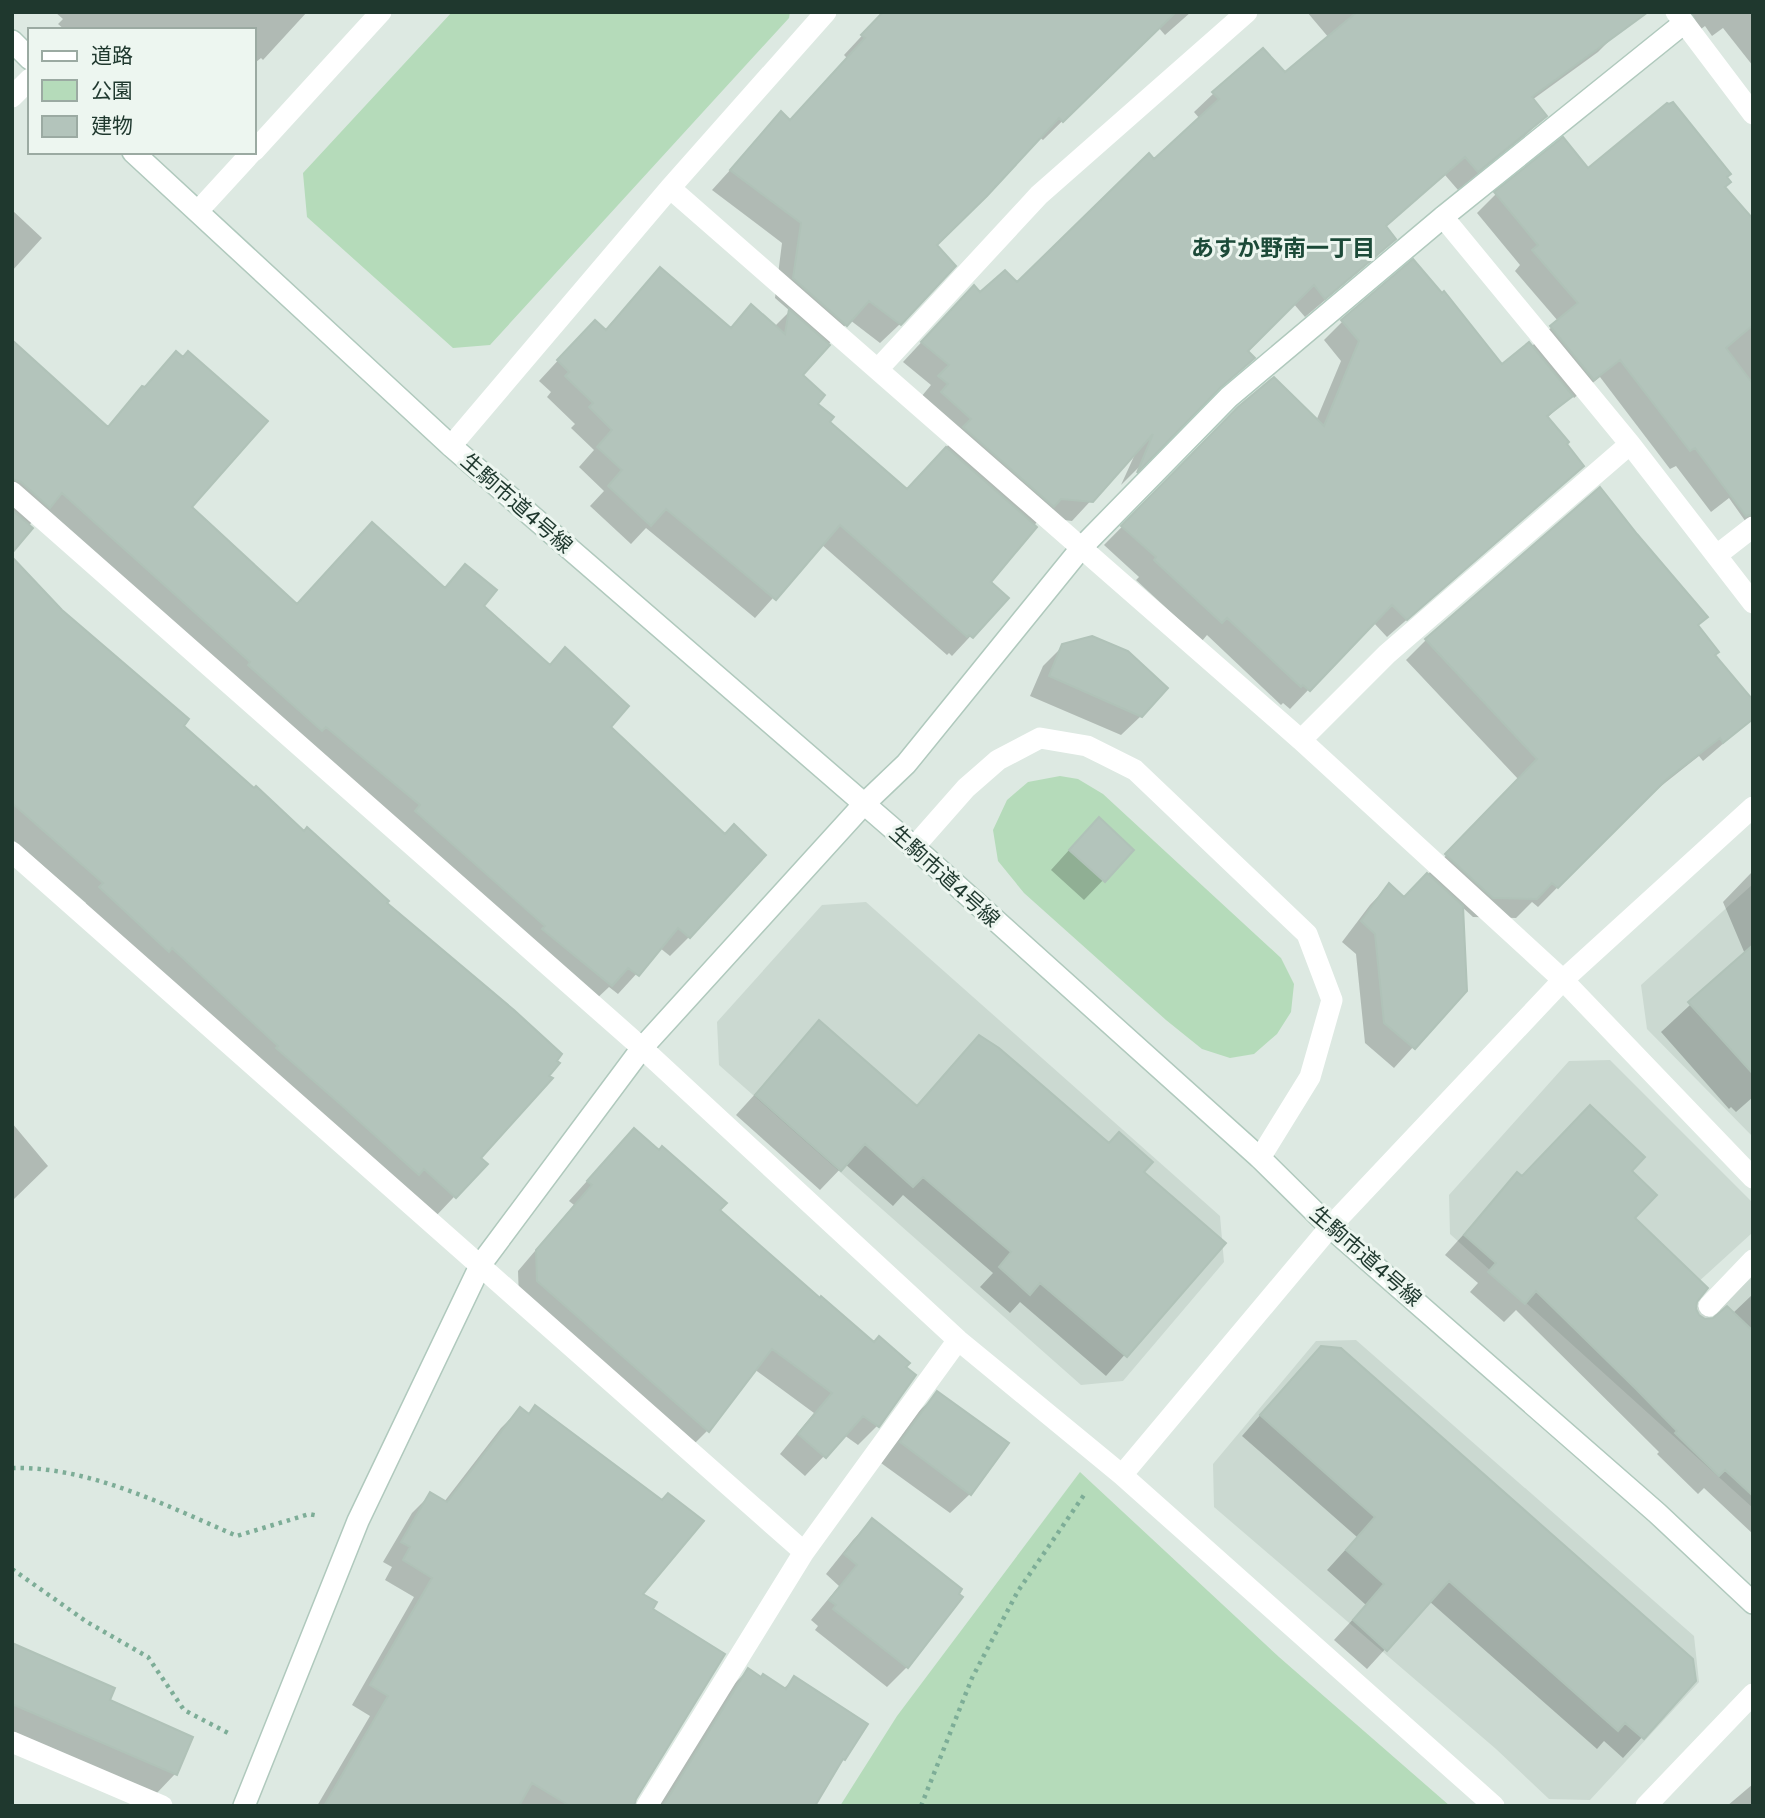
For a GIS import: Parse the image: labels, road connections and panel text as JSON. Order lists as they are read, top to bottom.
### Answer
{
  "streets": {
    "street": ["生駒市道4号線"]
  },
  "districts": ["あすか野南一丁目"],
  "legend": ["道路", "公園", "建物"]
}
